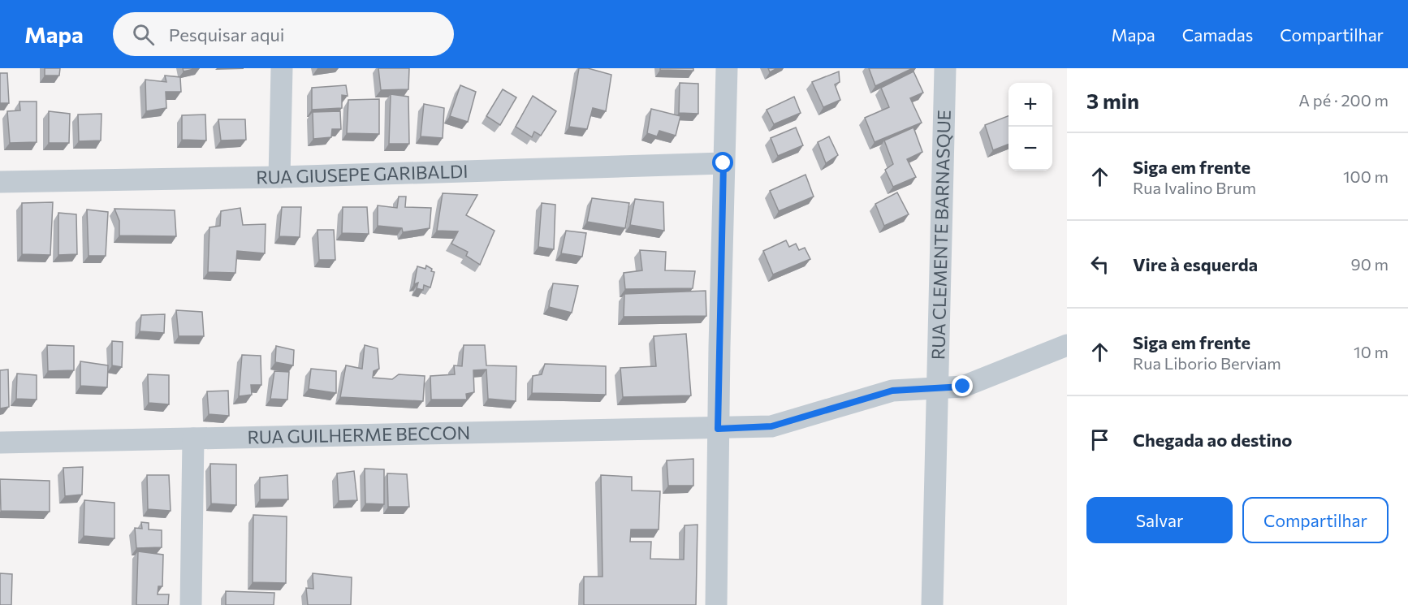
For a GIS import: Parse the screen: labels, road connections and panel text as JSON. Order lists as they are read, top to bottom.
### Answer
{
  "streets": {
    "street": ["RUA GIUSEPE GARIBALDI", "RUA CLEMENTE BARNASQUE", "RUA GUILHERME BECCON"]
  },
  "crossings": [
    ["RUA CLEMENTE BARNASQUE", "RUA GUILHERME BECCON"]
  ],
  "page": {
    "header": "Mapa",
    "search": "Pesquisar aqui",
    "nav": ["Mapa", "Camadas", "Compartilhar"],
    "heading": ["3 min", "A pé · 200 m"],
    "map_buttons": ["+", "−"],
    "list": [
      ["Siga em frente", "Rua Ivalino Brum", "100 m"],
      ["Vire à esquerda", "90 m"],
      ["Siga em frente", "Rua Liborio Berviam", "10 m"],
      "Chegada ao destino"
    ],
    "buttons": ["Salvar", "Compartilhar"]
  }
}
